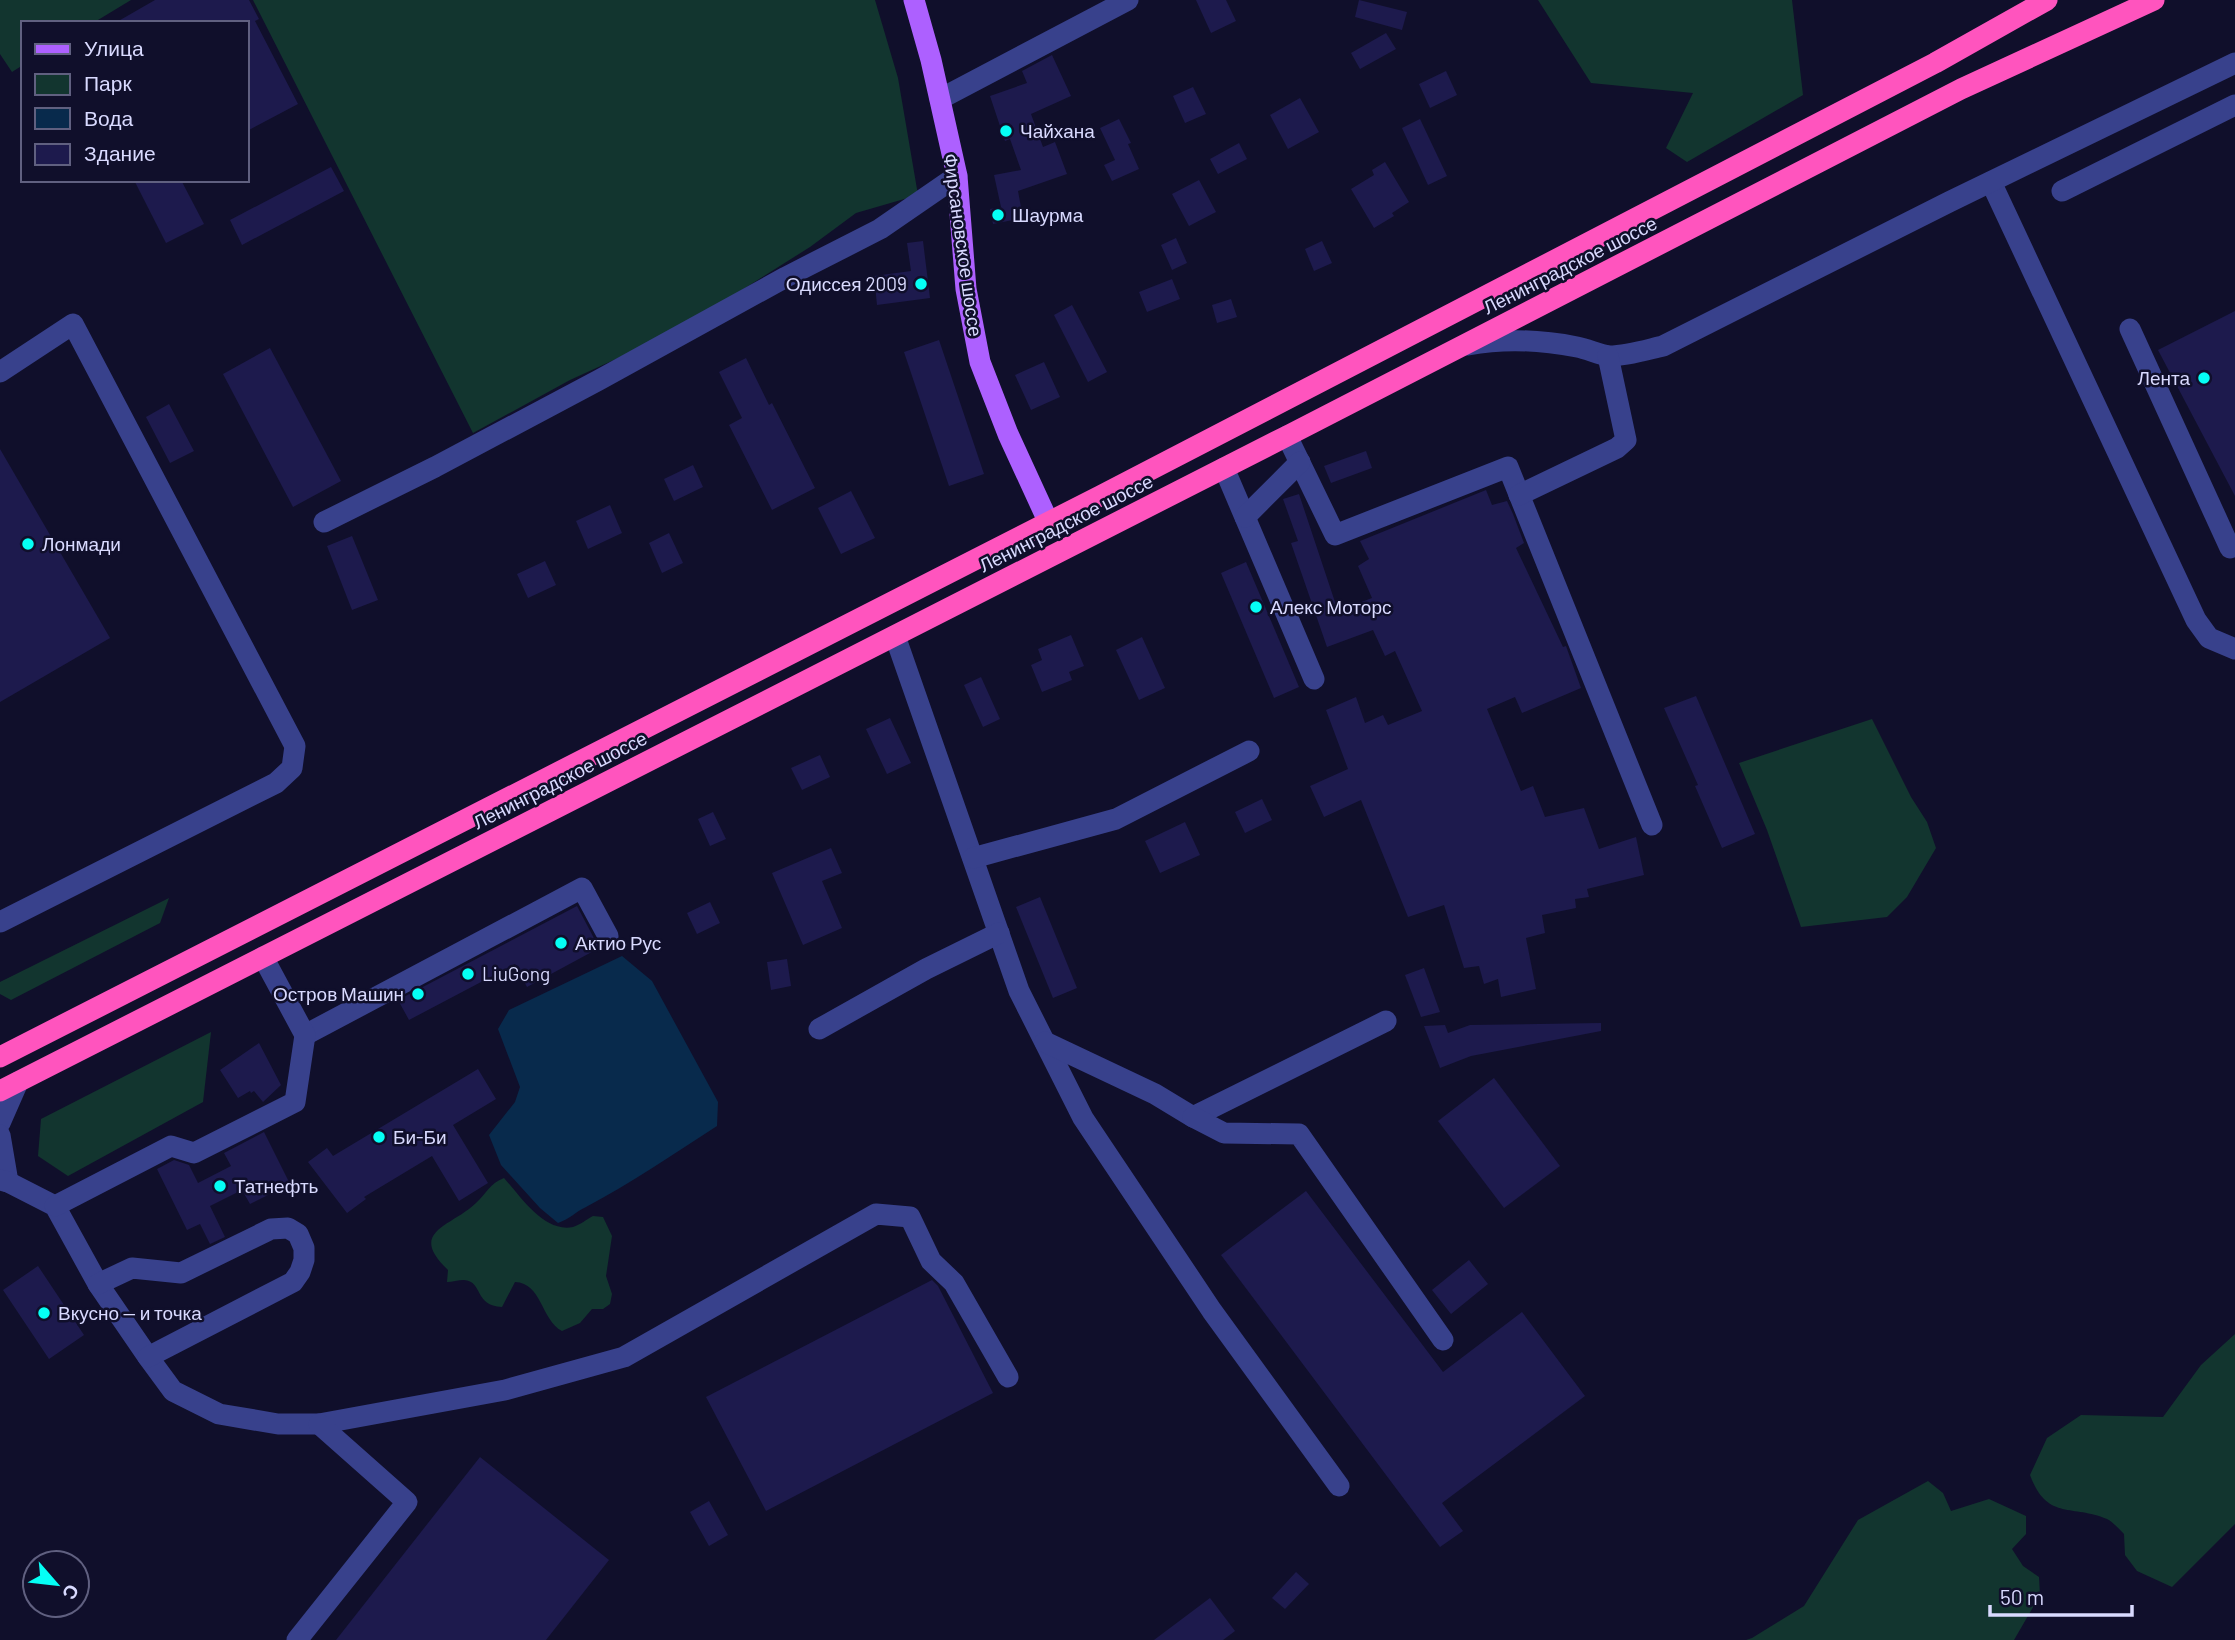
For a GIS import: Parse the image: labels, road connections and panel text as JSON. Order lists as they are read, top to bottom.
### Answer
{
  "streets": {
    "highway": ["Ленинградское шоссе"],
    "main road": ["Фирсановское шоссе"]
  },
  "crossings": [
    ["Фирсановское шоссе", "Ленинградское шоссе"]
  ],
  "places": [
    "Чайхана",
    "Шаурма",
    "Одиссея 2009",
    "Лента",
    "Лонмади",
    "Алекс Моторс",
    "Актио Рус",
    "LiuGong",
    "Остров Машин",
    "Би-Би",
    "Татнефть",
    "Вкусно — и точка"
  ],
  "legend": [
    "Улица",
    "Парк",
    "Вода",
    "Здание"
  ],
  "scale_bar": "50 m",
  "north": "bottom right"
}
